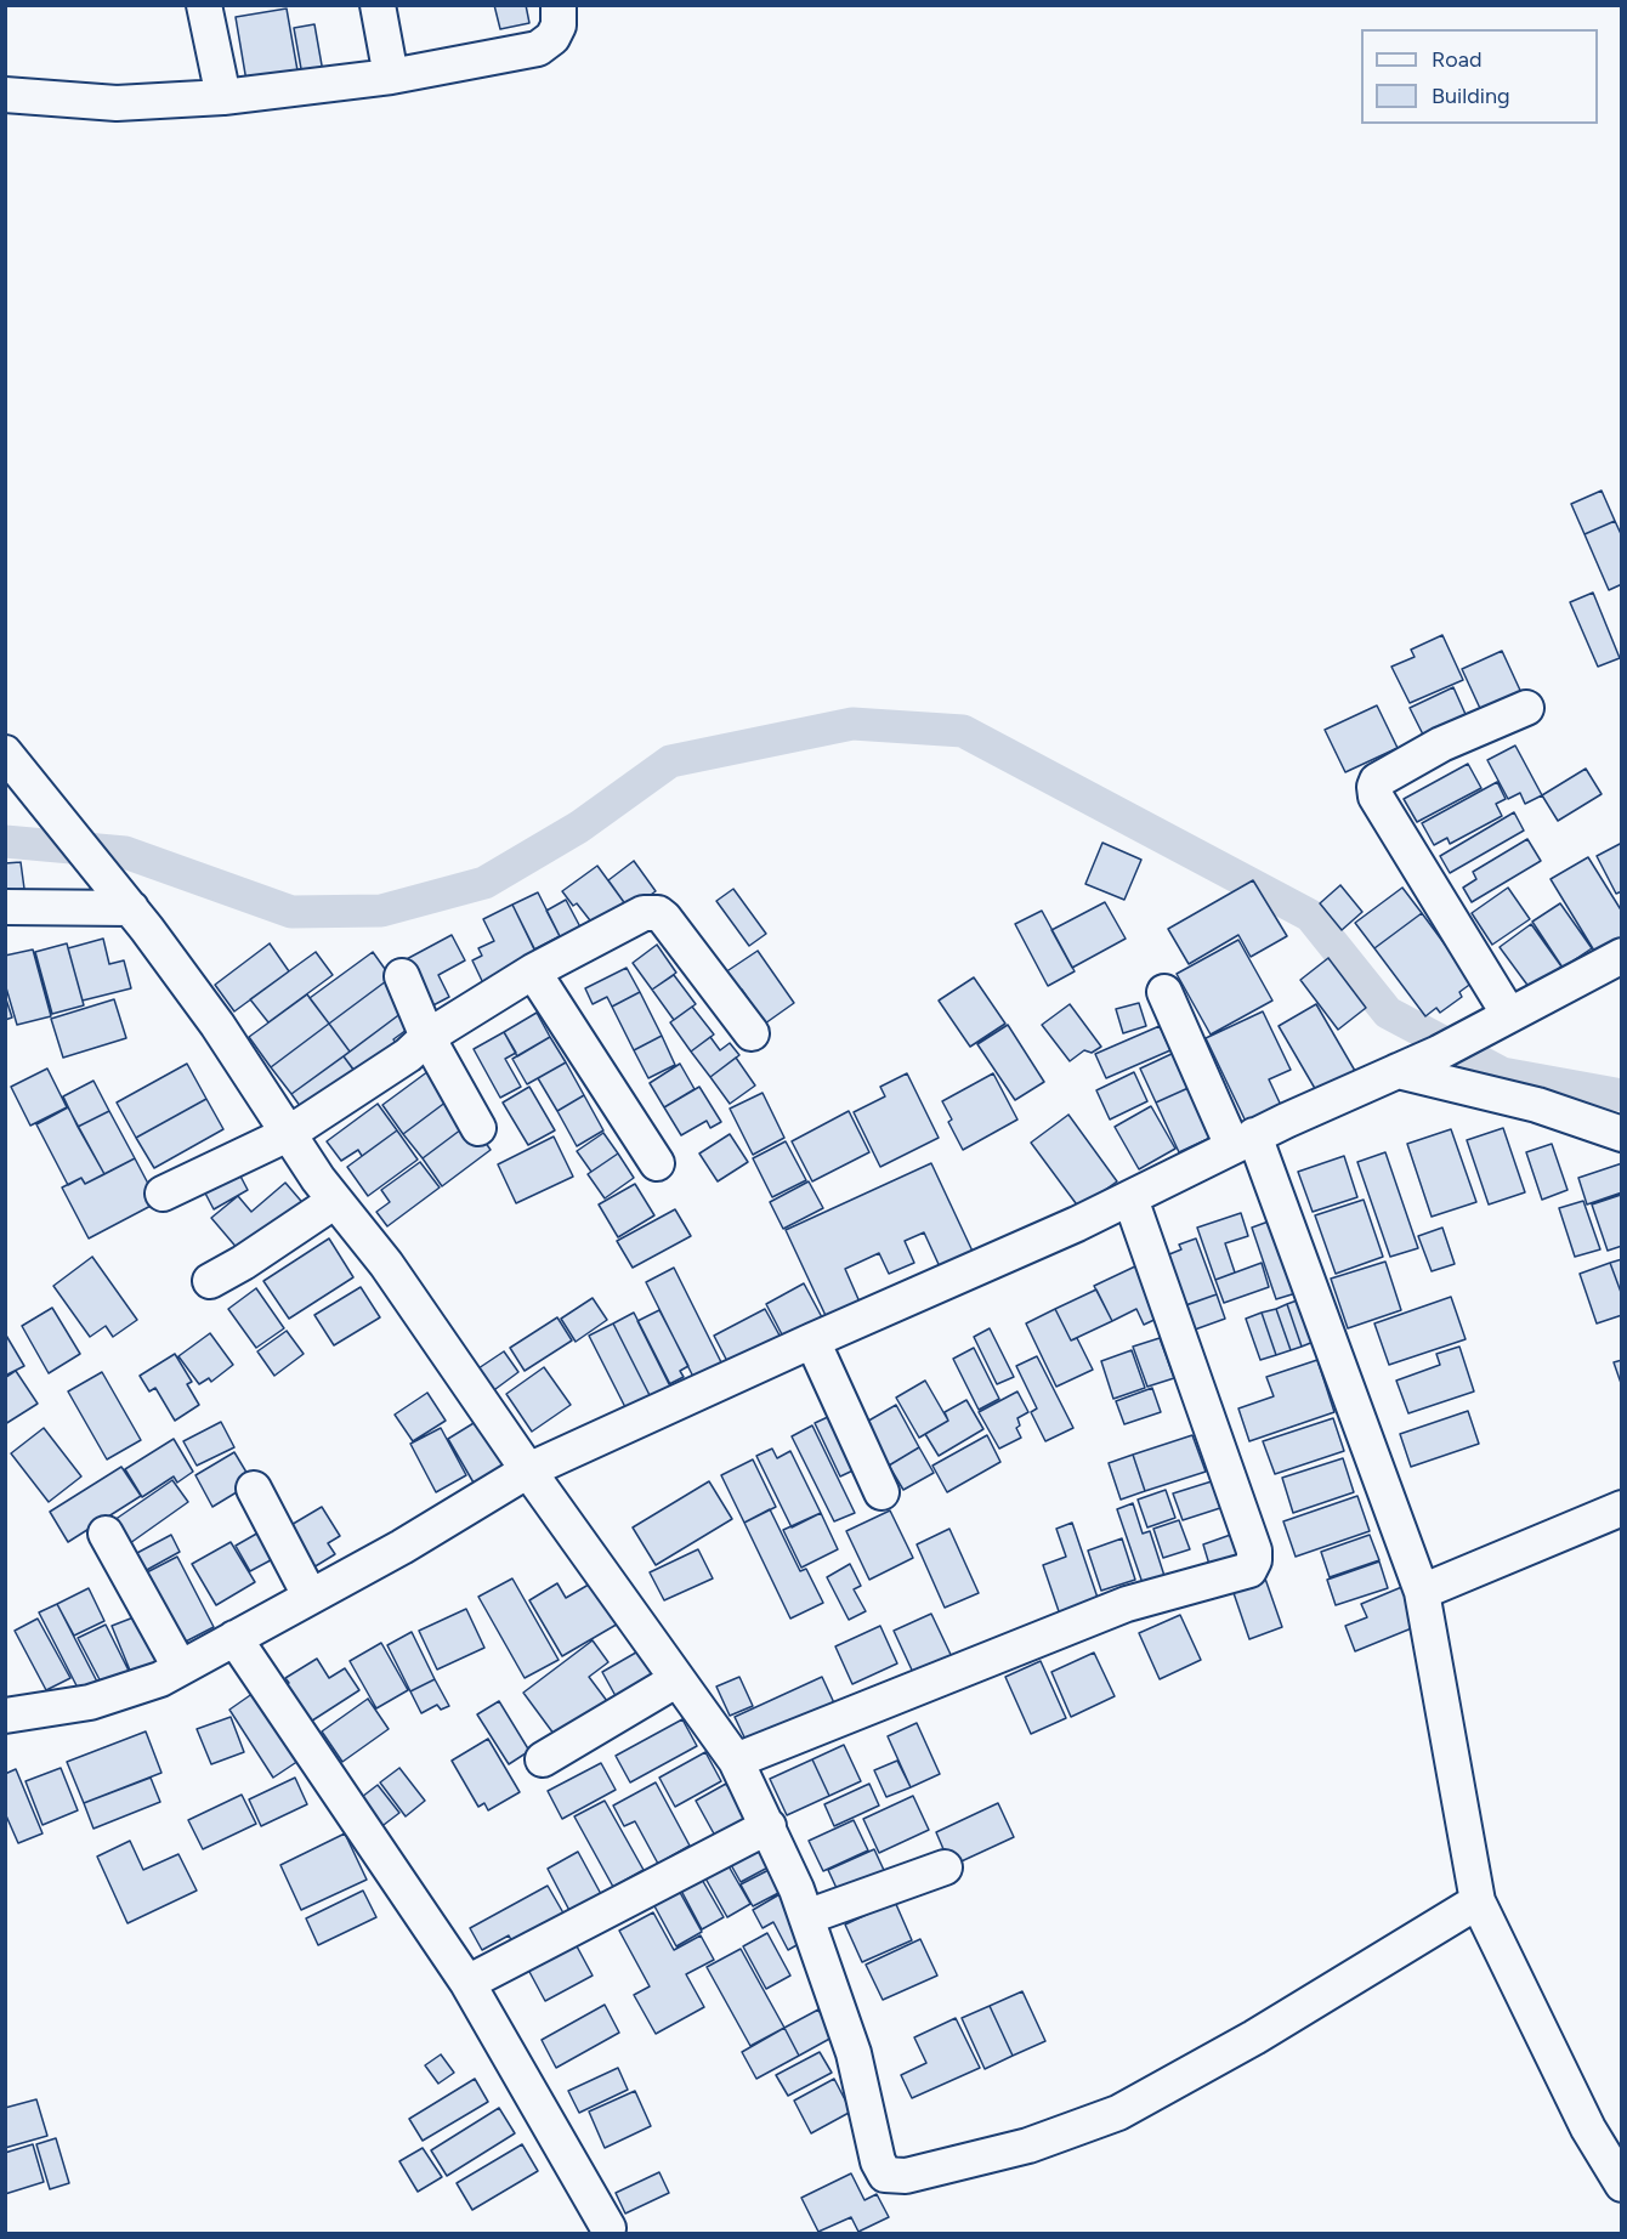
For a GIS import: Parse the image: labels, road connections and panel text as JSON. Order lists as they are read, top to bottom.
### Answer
{
  "legend": ["Road", "Building"]
}
